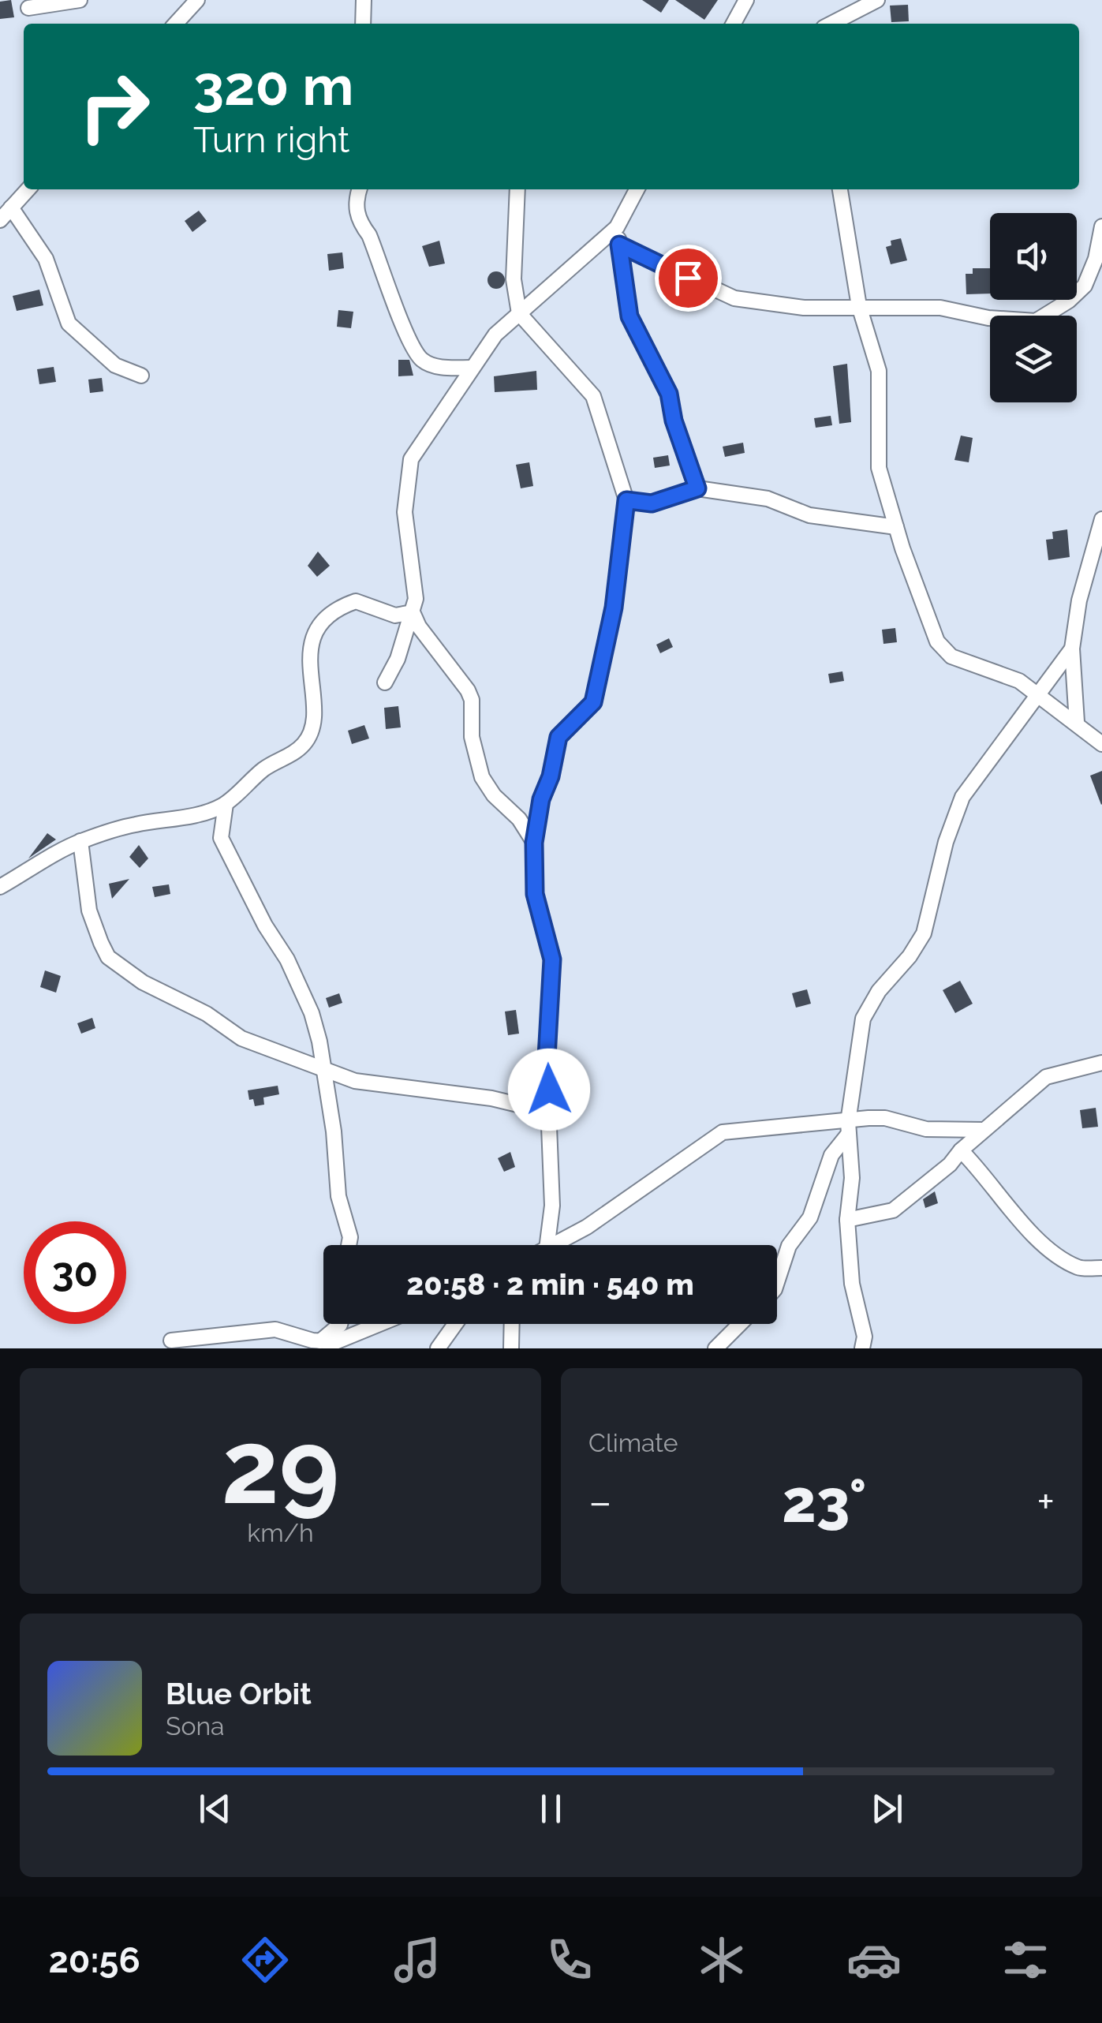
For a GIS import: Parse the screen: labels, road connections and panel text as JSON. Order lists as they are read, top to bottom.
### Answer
{
  "page": {
    "turn": ["320 m", "Turn right"],
    "limit": "30",
    "trip": "20:58 · 2 min · 540 m",
    "tile": [
      ["29", "km/h"],
      "Climate"
    ],
    "heat": ["−", "23°", "+"],
    "song": ["Blue Orbit", "Sona"],
    "tabs": "20:56"
  }
}
